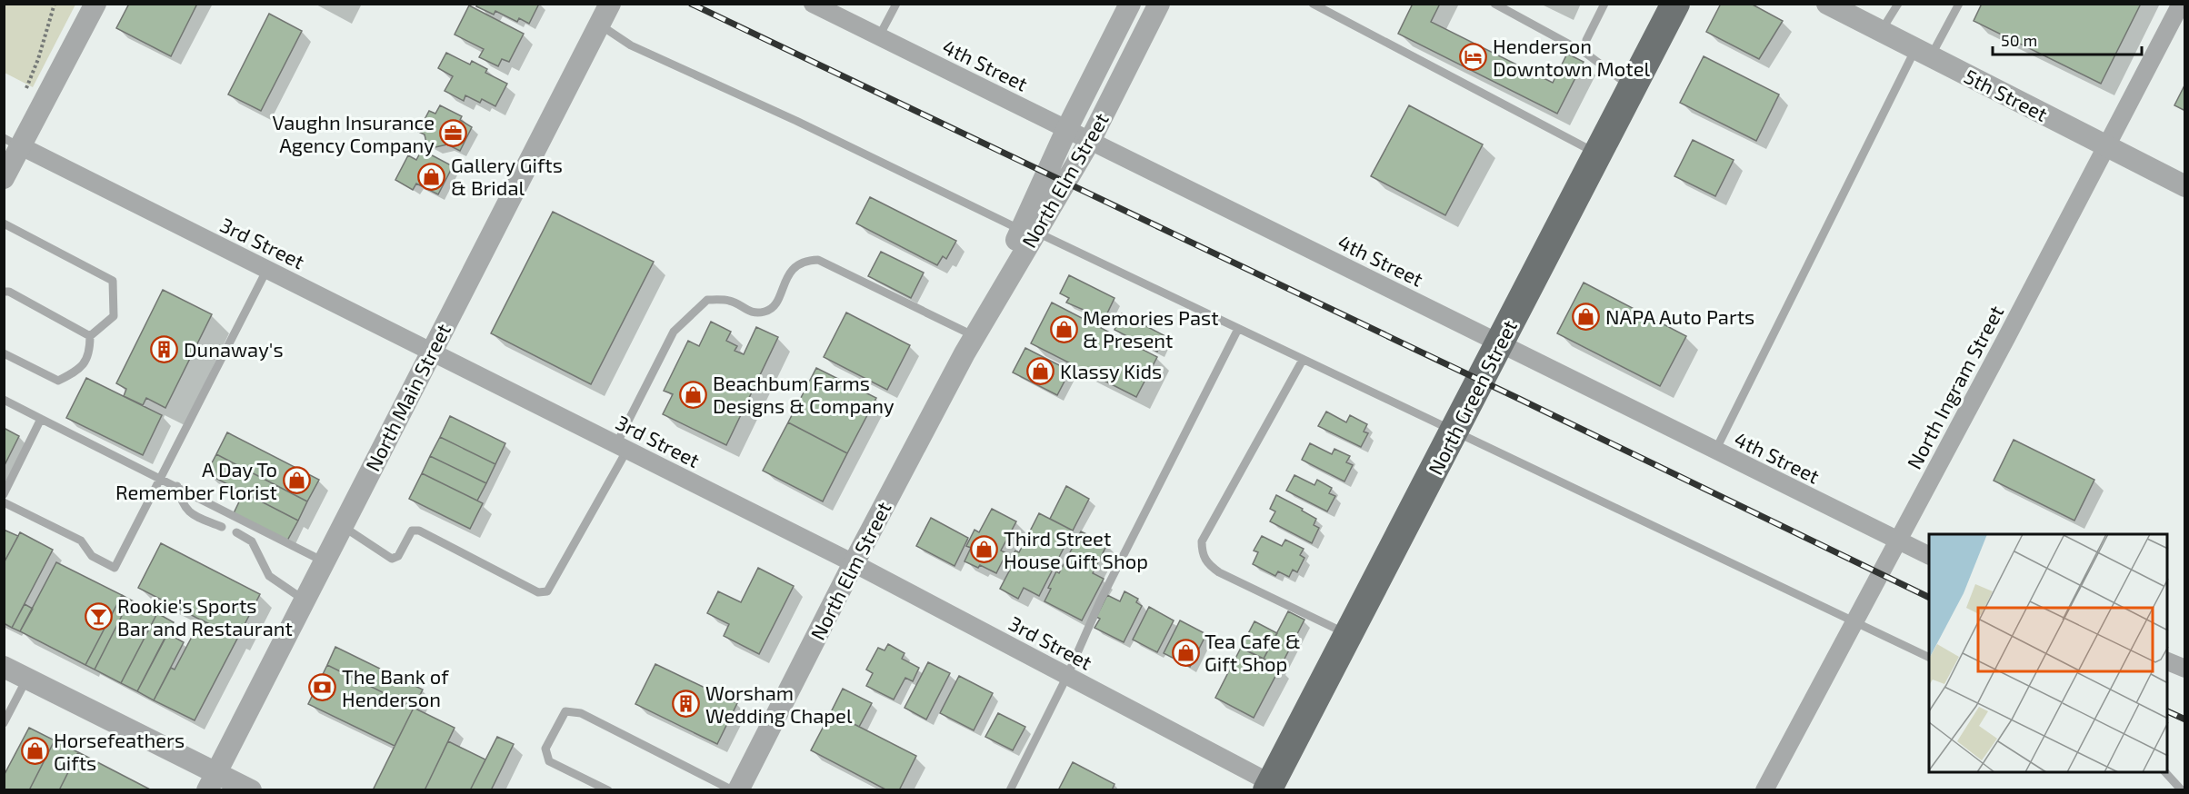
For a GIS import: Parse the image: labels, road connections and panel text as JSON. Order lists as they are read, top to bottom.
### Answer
{
  "streets": {
    "main road": ["North Green Street"],
    "street": [
      "4th Street",
      "5th Street",
      "North Elm Street",
      "3rd Street",
      "North Ingram Street",
      "North Main Street"
    ]
  },
  "crossings": [
    ["4th Street", "North Elm Street"],
    ["4th Street", "North Ingram Street"],
    ["4th Street", "North Green Street"],
    ["5th Street", "North Ingram Street"],
    ["North Elm Street", "3rd Street"],
    ["3rd Street", "North Main Street"],
    ["3rd Street", "North Green Street"]
  ],
  "places": {
    "hotel": ["Henderson Downtown Motel"],
    "office": ["Vaughn Insurance Agency Company"],
    "shop": [
      "Gallery Gifts & Bridal",
      "NAPA Auto Parts",
      "Memories Past & Present",
      "Klassy Kids",
      "Beachbum Farms Designs & Company",
      "A Day To Remember Florist",
      "Third Street House Gift Shop",
      "Tea Cafe & Gift Shop",
      "Horsefeathers Gifts"
    ],
    "building": ["Dunaway's", "Worsham Wedding Chapel"],
    "bar": ["Rookie's Sports Bar and Restaurant"],
    "bank": ["The Bank of Henderson"]
  },
  "scale_bar": "50 m"
}
